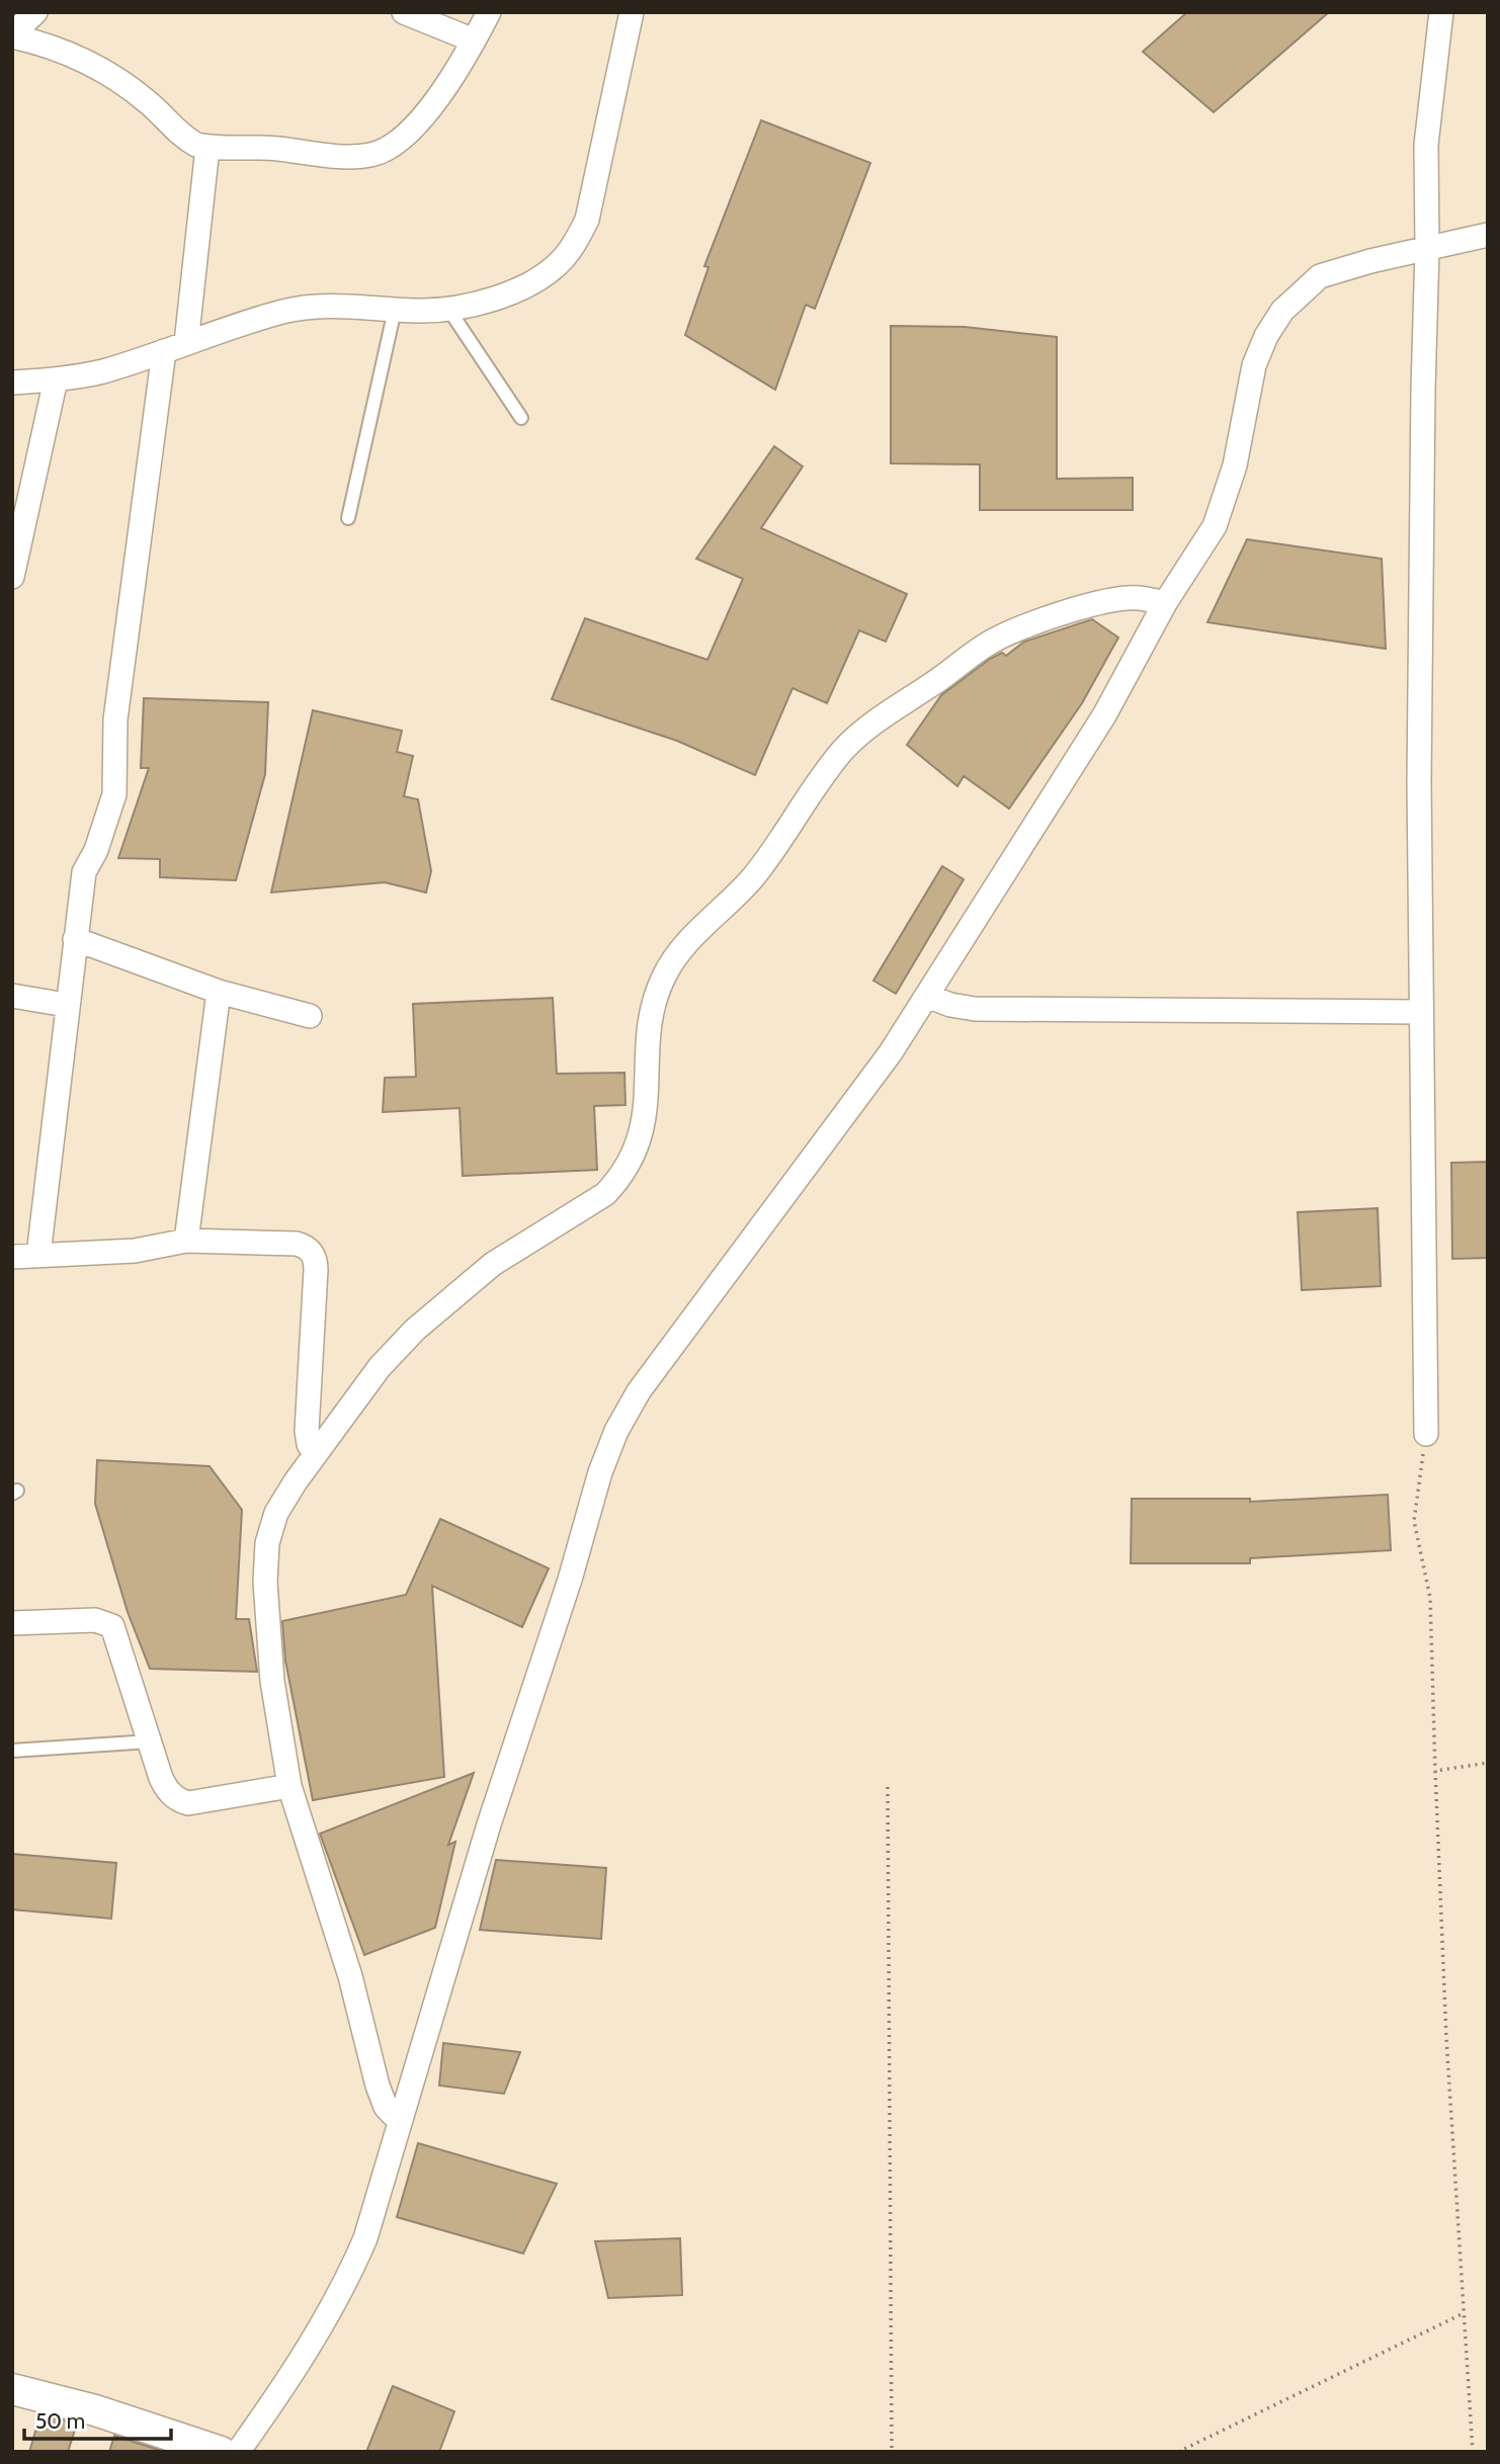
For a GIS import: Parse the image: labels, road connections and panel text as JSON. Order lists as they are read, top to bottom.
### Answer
{
  "scale_bar": "50 m"
}
